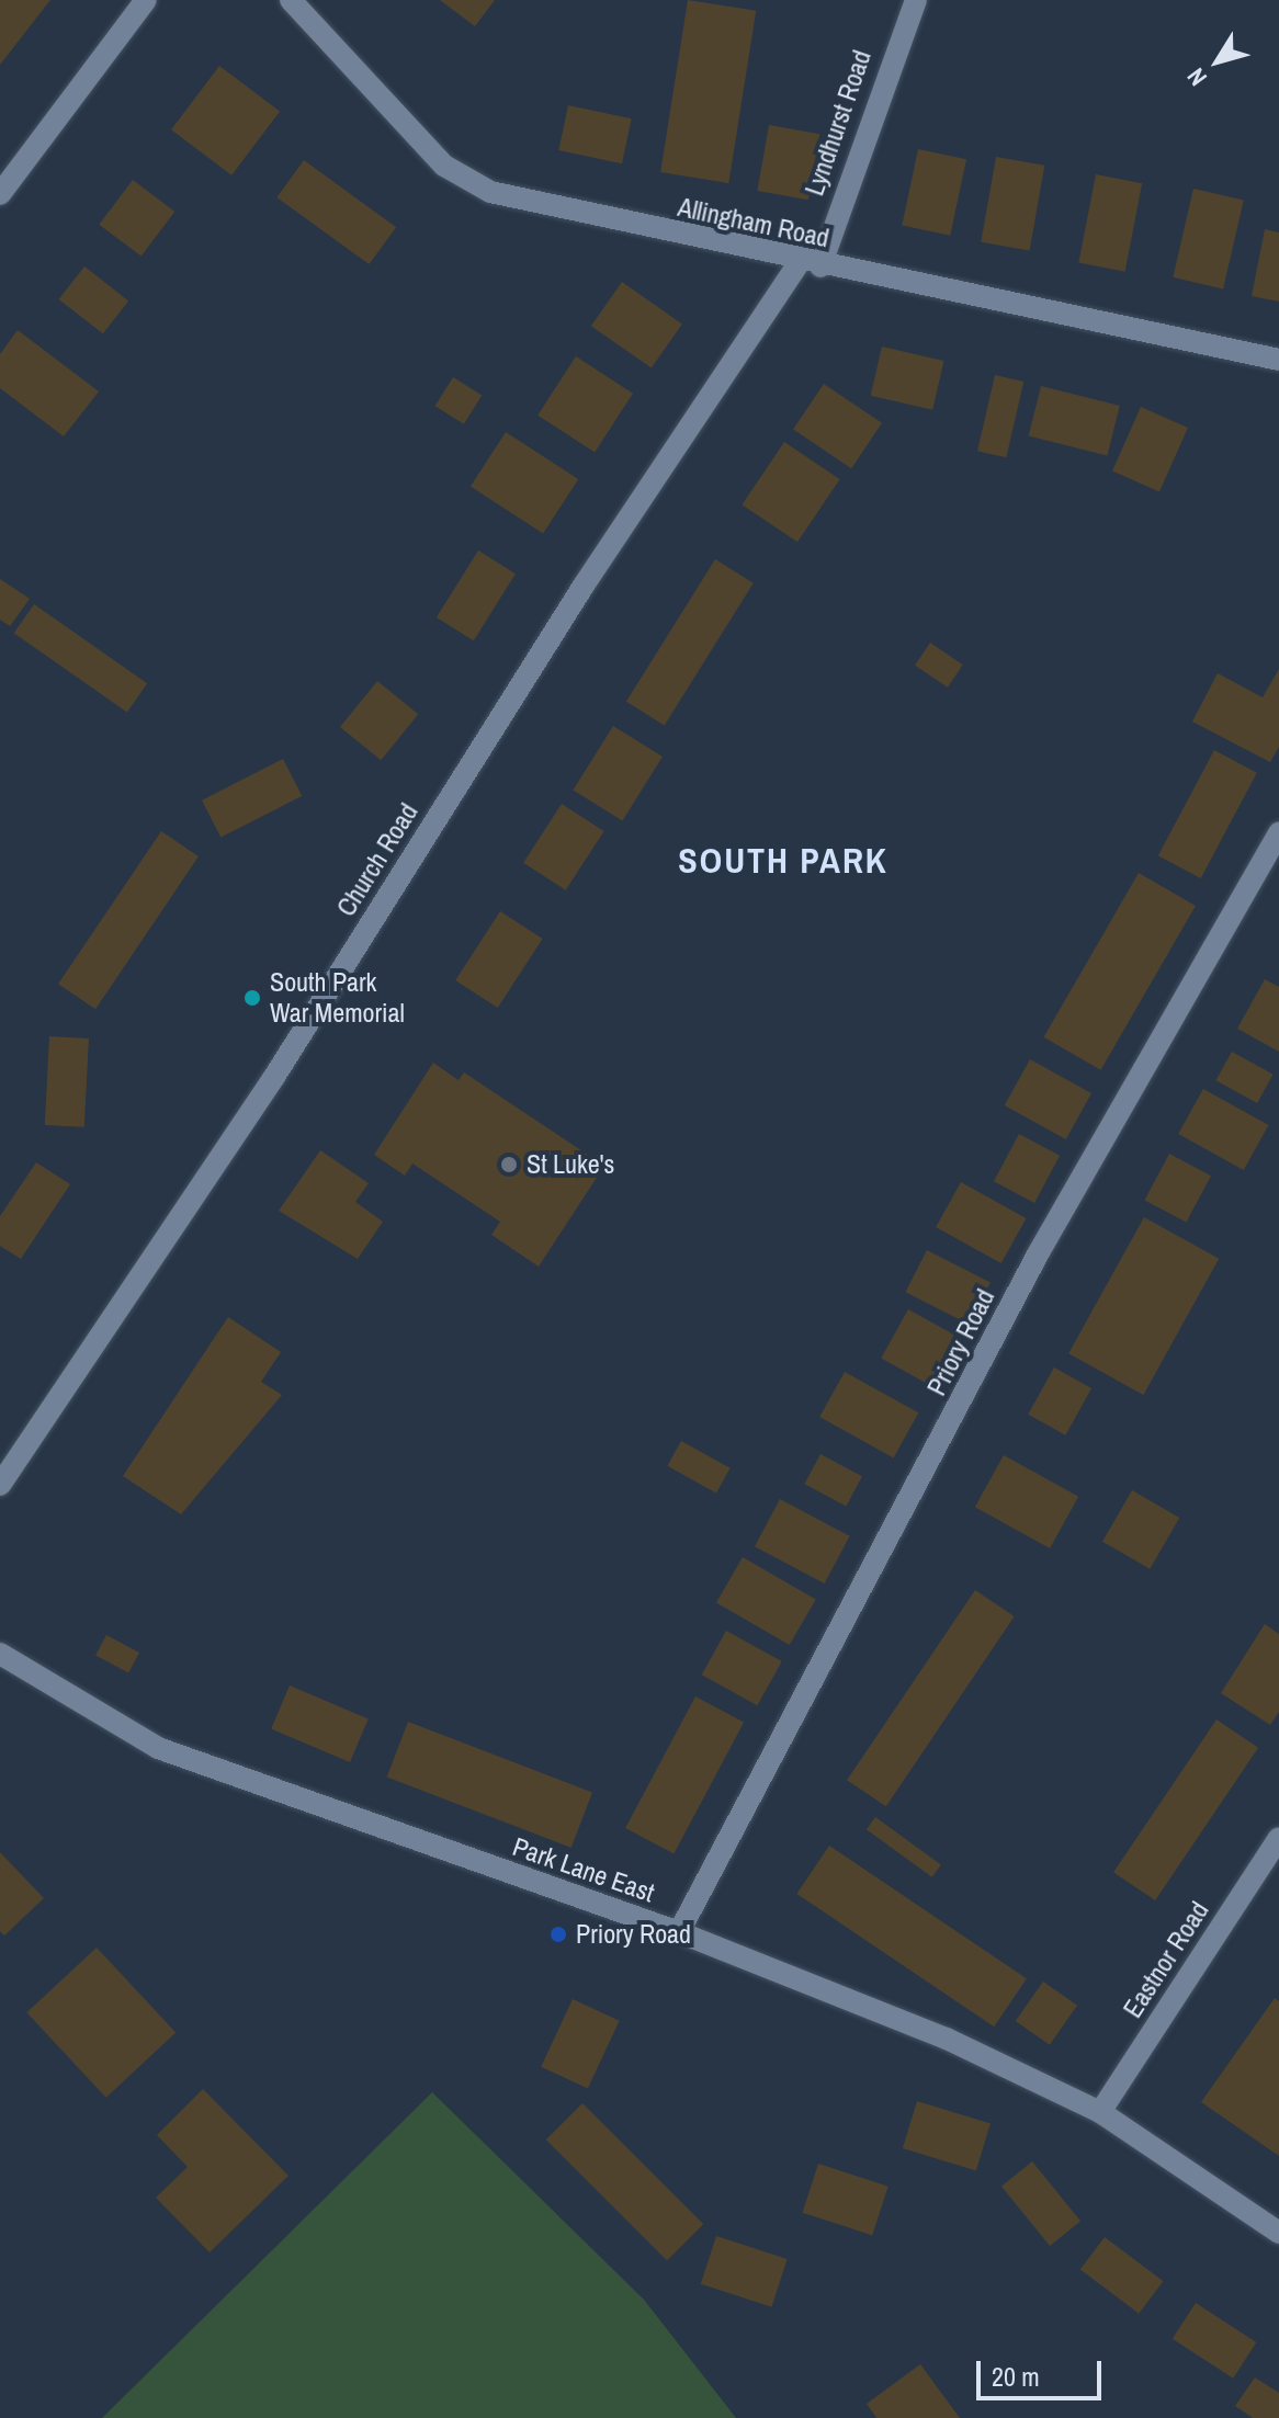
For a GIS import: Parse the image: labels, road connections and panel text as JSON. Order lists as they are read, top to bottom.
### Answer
{
  "streets": {
    "street": [
      "Lyndhurst Road",
      "Allingham Road",
      "Church Road",
      "Priory Road",
      "Park Lane East",
      "Eastnor Road"
    ]
  },
  "crossings": [
    ["Lyndhurst Road", "Allingham Road"],
    ["Lyndhurst Road", "Church Road"],
    ["Allingham Road", "Church Road"],
    ["Priory Road", "Park Lane East"],
    ["Park Lane East", "Eastnor Road"]
  ],
  "districts": ["SOUTH PARK"],
  "places": ["South Park War Memorial", "St Luke's", "Priory Road"],
  "scale_bar": "20 m",
  "north": "bottom left"
}
